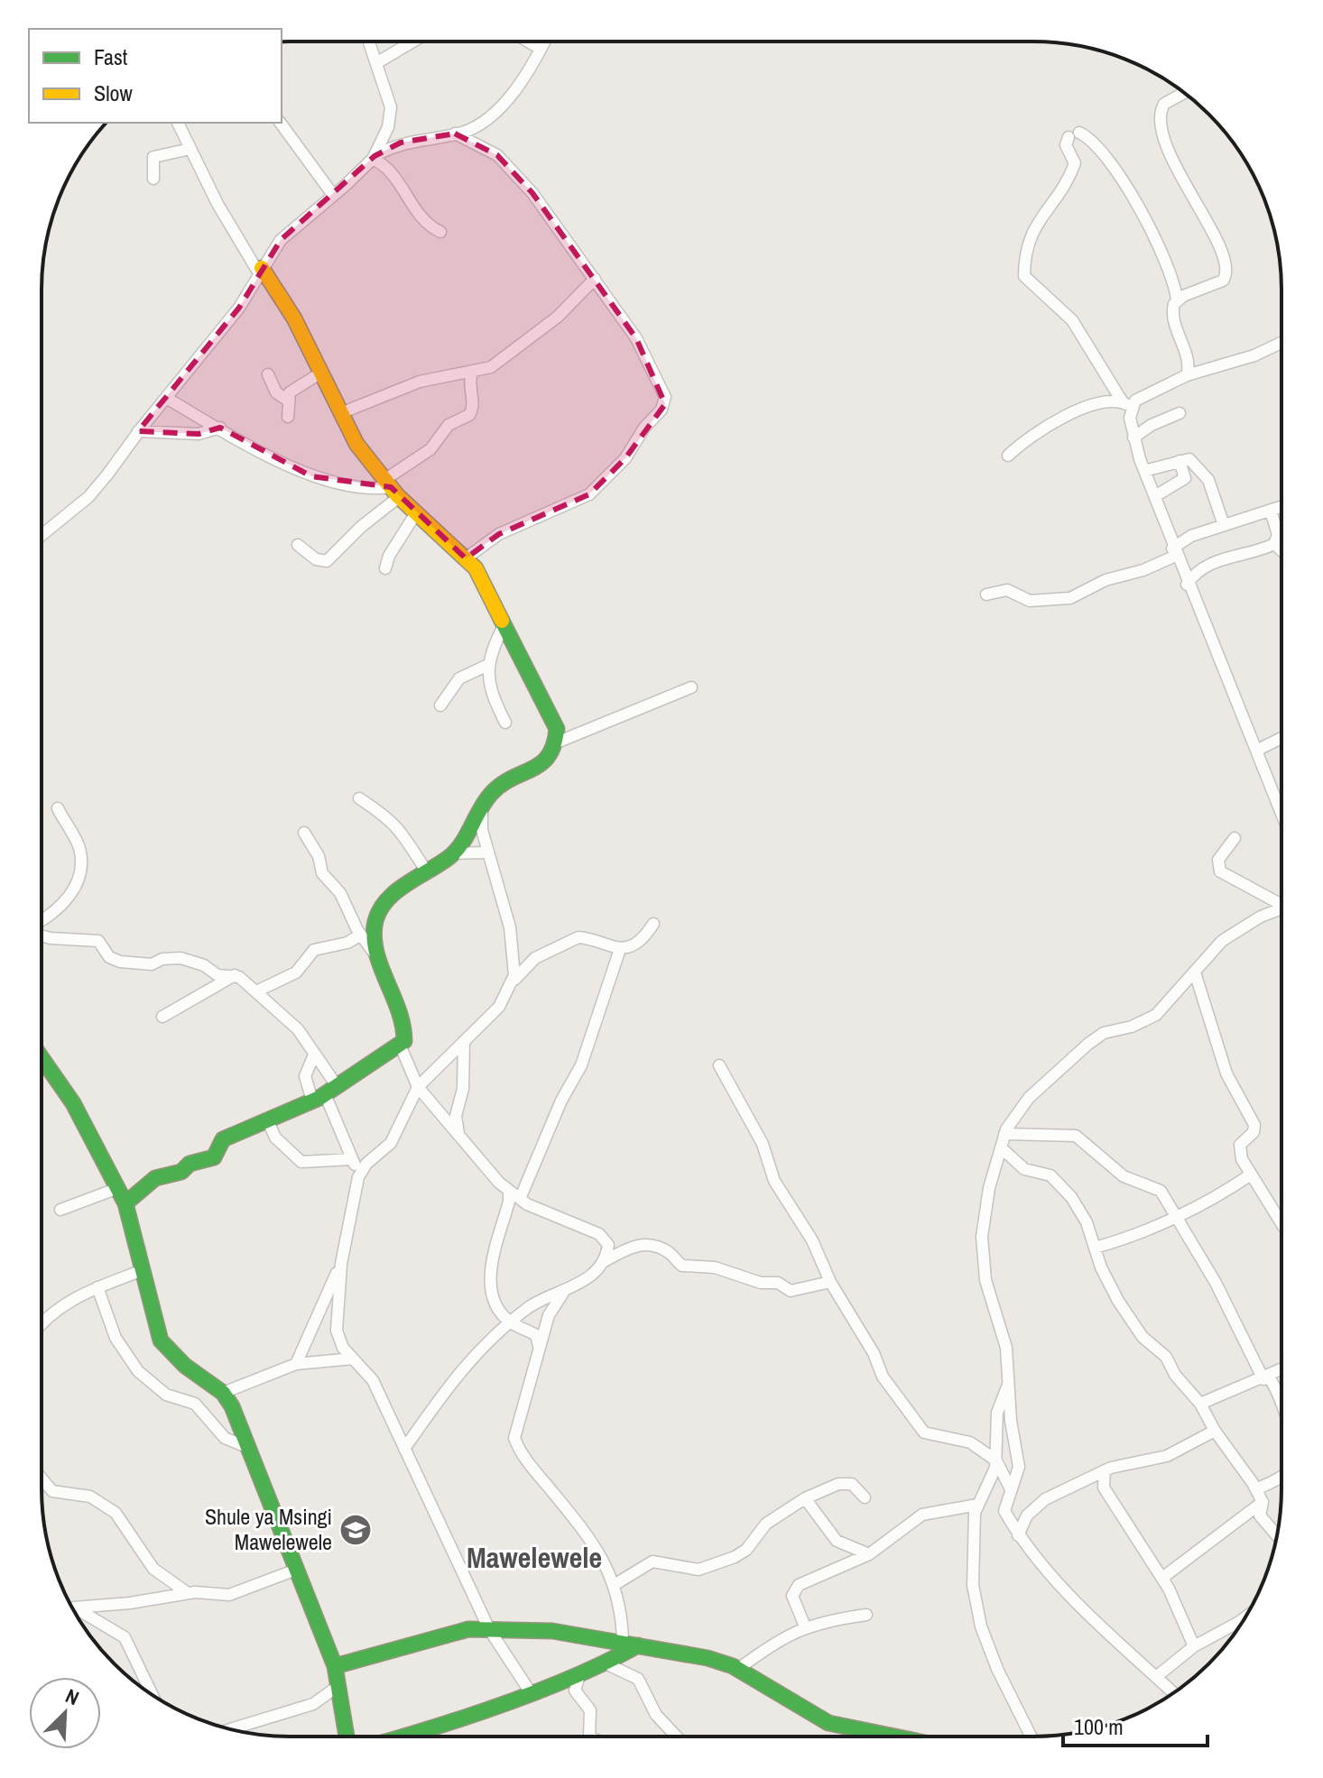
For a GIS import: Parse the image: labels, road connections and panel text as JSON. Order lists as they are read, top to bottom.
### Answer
{
  "districts": ["Mawelewele"],
  "places": {
    "school or university": ["Shule ya Msingi Mawelewele"]
  },
  "legend": ["Fast", "Slow"],
  "scale_bar": "100 m",
  "north": "top right"
}
